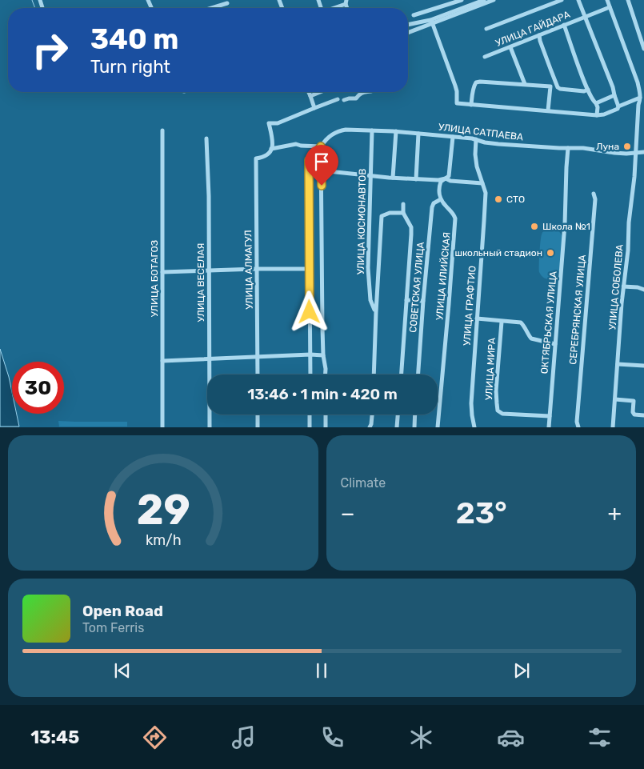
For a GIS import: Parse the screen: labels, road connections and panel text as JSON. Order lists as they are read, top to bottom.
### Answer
{
  "streets": {
    "street": [
      "УЛИЦА ГАЙДАРА",
      "УЛИЦА САТПАЕВА",
      "УЛИЦА КОСМОНАВТОВ",
      "УЛИЦА АЛМАГУЛ",
      "УЛИЦА ИЛИЙСКАЯ",
      "УЛИЦА БОТАГОЗ",
      "УЛИЦА ВЕСЕЛАЯ",
      "СОВЕТСКАЯ УЛИЦА",
      "УЛИЦА СОБОЛЕВА",
      "УЛИЦА ГРАФТИО",
      "СЕРЕБРЯНСКАЯ УЛИЦА",
      "ОКТЯБРЬСКАЯ УЛИЦА",
      "УЛИЦА МИРА"
    ]
  },
  "crossings": [
    ["УЛИЦА САТПАЕВА", "УЛИЦА КОСМОНАВТОВ"],
    ["УЛИЦА САТПАЕВА", "УЛИЦА СОБОЛЕВА"],
    ["УЛИЦА САТПАЕВА", "УЛИЦА ГРАФТИО"],
    ["УЛИЦА САТПАЕВА", "ОКТЯБРЬСКАЯ УЛИЦА"],
    ["УЛИЦА ИЛИЙСКАЯ", "СОВЕТСКАЯ УЛИЦА"],
    ["ОКТЯБРЬСКАЯ УЛИЦА", "УЛИЦА МИРА"]
  ],
  "places": [
    "Луна",
    "СТО",
    "Школа №1",
    "школьный стадион"
  ],
  "page": {
    "turn": ["340 m", "Turn right"],
    "limit": "30",
    "trip": "13:46 · 1 min · 420 m",
    "tile": "Climate",
    "heat": ["−", "23°", "+"],
    "song": ["Open Road", "Tom Ferris"],
    "tabs": "13:45",
    "gauge": ["29", "km/h"]
  }
}
